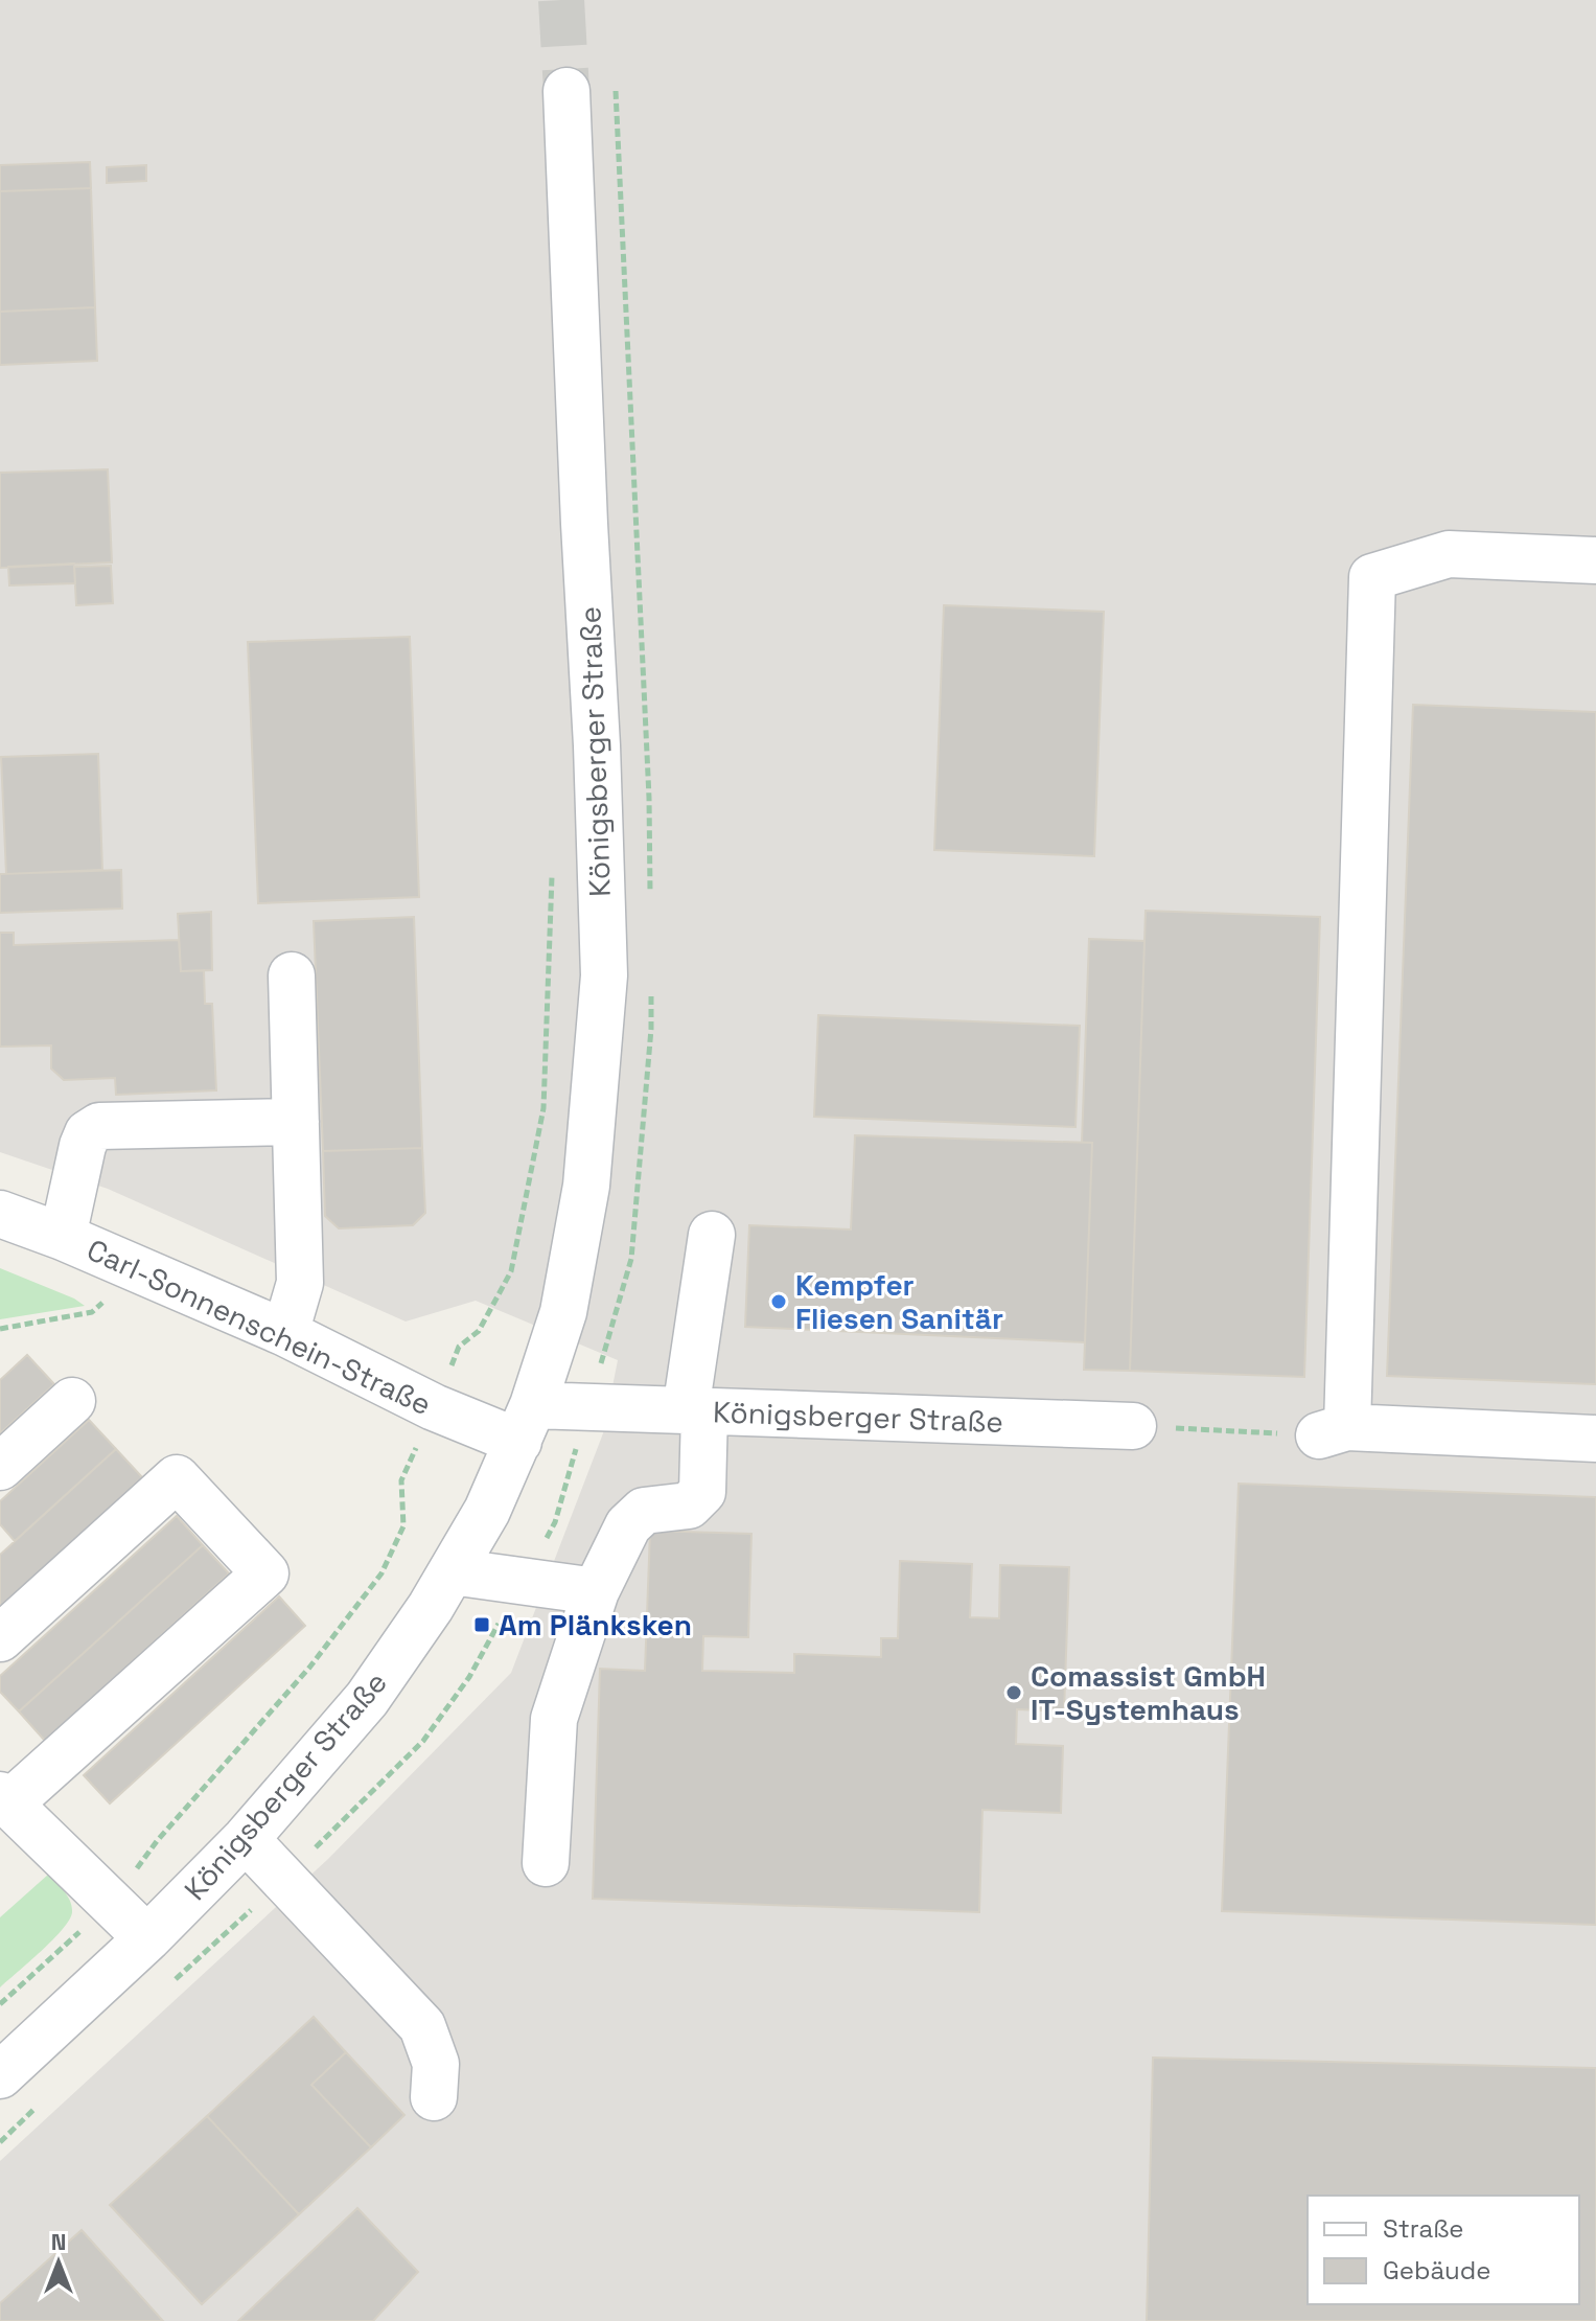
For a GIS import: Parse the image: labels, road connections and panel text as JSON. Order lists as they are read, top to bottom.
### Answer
{
  "streets": {
    "street": ["Königsberger Straße", "Carl-Sonnenschein-Straße"]
  },
  "crossings": [
    ["Königsberger Straße", "Carl-Sonnenschein-Straße"]
  ],
  "places": {
    "other": ["Kempfer Fliesen Sanitär", "Comassist GmbH IT-Systemhaus"],
    "transit": ["Am Plänksken"]
  },
  "legend": ["Straße", "Gebäude"],
  "north": "top"
}
